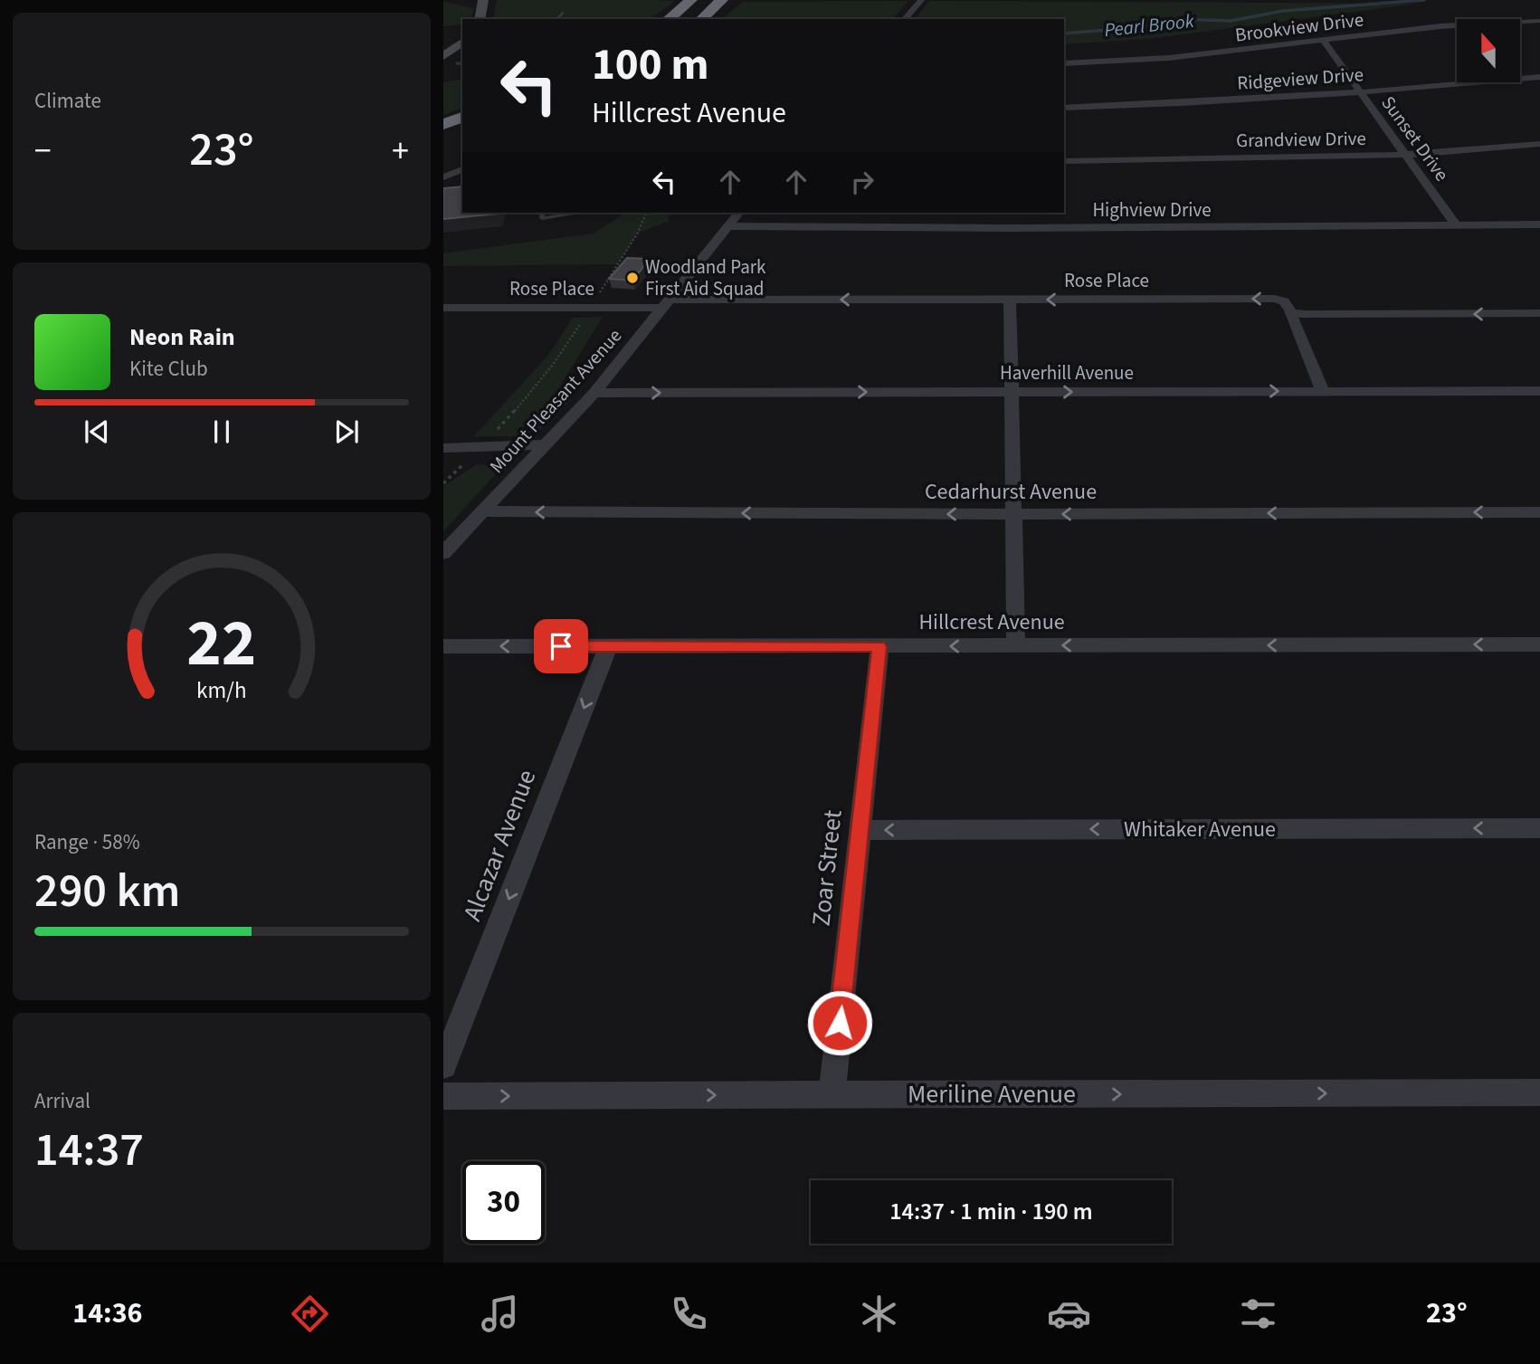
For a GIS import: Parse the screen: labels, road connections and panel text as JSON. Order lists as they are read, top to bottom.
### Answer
{
  "streets": {
    "street": [
      "Brookview Drive",
      "Ridgeview Drive",
      "Sunset Drive",
      "Grandview Drive",
      "Highview Drive",
      "Rose Place",
      "Haverhill Avenue",
      "Mount Pleasant Avenue",
      "Cedarhurst Avenue",
      "Hillcrest Avenue",
      "Whitaker Avenue",
      "Alcazar Avenue",
      "Zoar Street",
      "Meriline Avenue"
    ]
  },
  "crossings": [
    ["Brookview Drive", "Sunset Drive"],
    ["Ridgeview Drive", "Sunset Drive"],
    ["Sunset Drive", "Grandview Drive"],
    ["Sunset Drive", "Highview Drive"],
    ["Highview Drive", "Mount Pleasant Avenue"],
    ["Rose Place", "Mount Pleasant Avenue"],
    ["Haverhill Avenue", "Mount Pleasant Avenue"],
    ["Mount Pleasant Avenue", "Cedarhurst Avenue"],
    ["Hillcrest Avenue", "Alcazar Avenue"],
    ["Hillcrest Avenue", "Zoar Street"],
    ["Whitaker Avenue", "Zoar Street"],
    ["Zoar Street", "Meriline Avenue"]
  ],
  "one_way": [
    "Rose Place",
    "Haverhill Avenue",
    "Cedarhurst Avenue",
    "Hillcrest Avenue",
    "Whitaker Avenue",
    "Alcazar Avenue",
    "Meriline Avenue"
  ],
  "water": ["Pearl Brook"],
  "places": ["Woodland Park First Aid Squad"],
  "north": "top",
  "page": {
    "tile": [
      "Climate",
      ["Range · 58%", "290 km"],
      ["Arrival", "14:37"]
    ],
    "turn": ["100 m", "Hillcrest Avenue"],
    "heat": ["−", "23°", "+"],
    "song": ["Neon Rain", "Kite Club"],
    "limit": "30",
    "trip": "14:37 · 1 min · 190 m",
    "tabs": ["14:36", "23°"],
    "gauge": ["22", "km/h"]
  }
}
